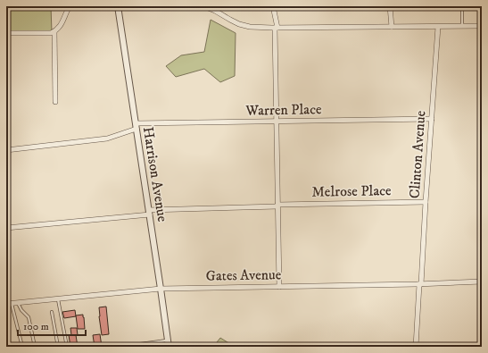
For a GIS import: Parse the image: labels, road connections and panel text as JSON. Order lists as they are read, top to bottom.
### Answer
{
  "streets": {
    "street": [
      "Warren Place",
      "Clinton Avenue",
      "Harrison Avenue",
      "Melrose Place",
      "Gates Avenue"
    ]
  },
  "crossings": [
    ["Warren Place", "Clinton Avenue"],
    ["Warren Place", "Harrison Avenue"],
    ["Clinton Avenue", "Melrose Place"],
    ["Clinton Avenue", "Gates Avenue"],
    ["Harrison Avenue", "Melrose Place"],
    ["Harrison Avenue", "Gates Avenue"]
  ],
  "scale_bar": "100 m"
}
